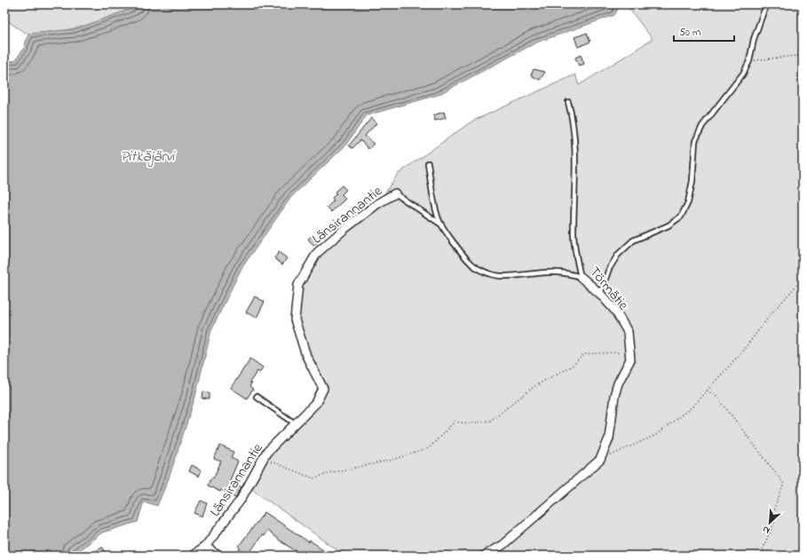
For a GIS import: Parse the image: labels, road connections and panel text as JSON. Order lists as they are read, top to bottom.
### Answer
{
  "streets": {
    "street": ["Länsirannantie", "Törmätie"]
  },
  "water": ["Pitkäjärvi"],
  "scale_bar": "50 m",
  "north": "bottom left"
}
